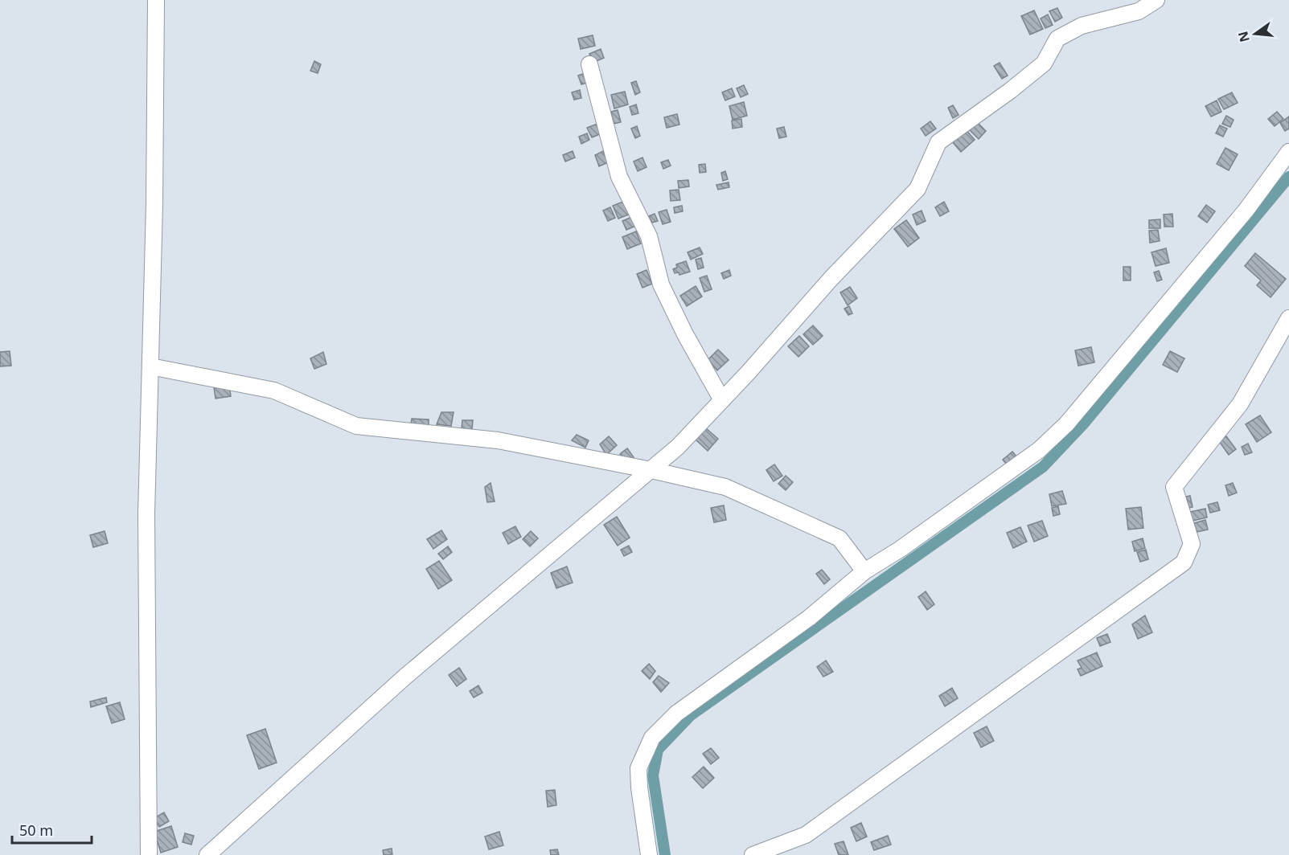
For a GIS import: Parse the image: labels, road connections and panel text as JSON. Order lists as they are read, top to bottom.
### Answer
{
  "scale_bar": "50 m",
  "north": "left"
}
